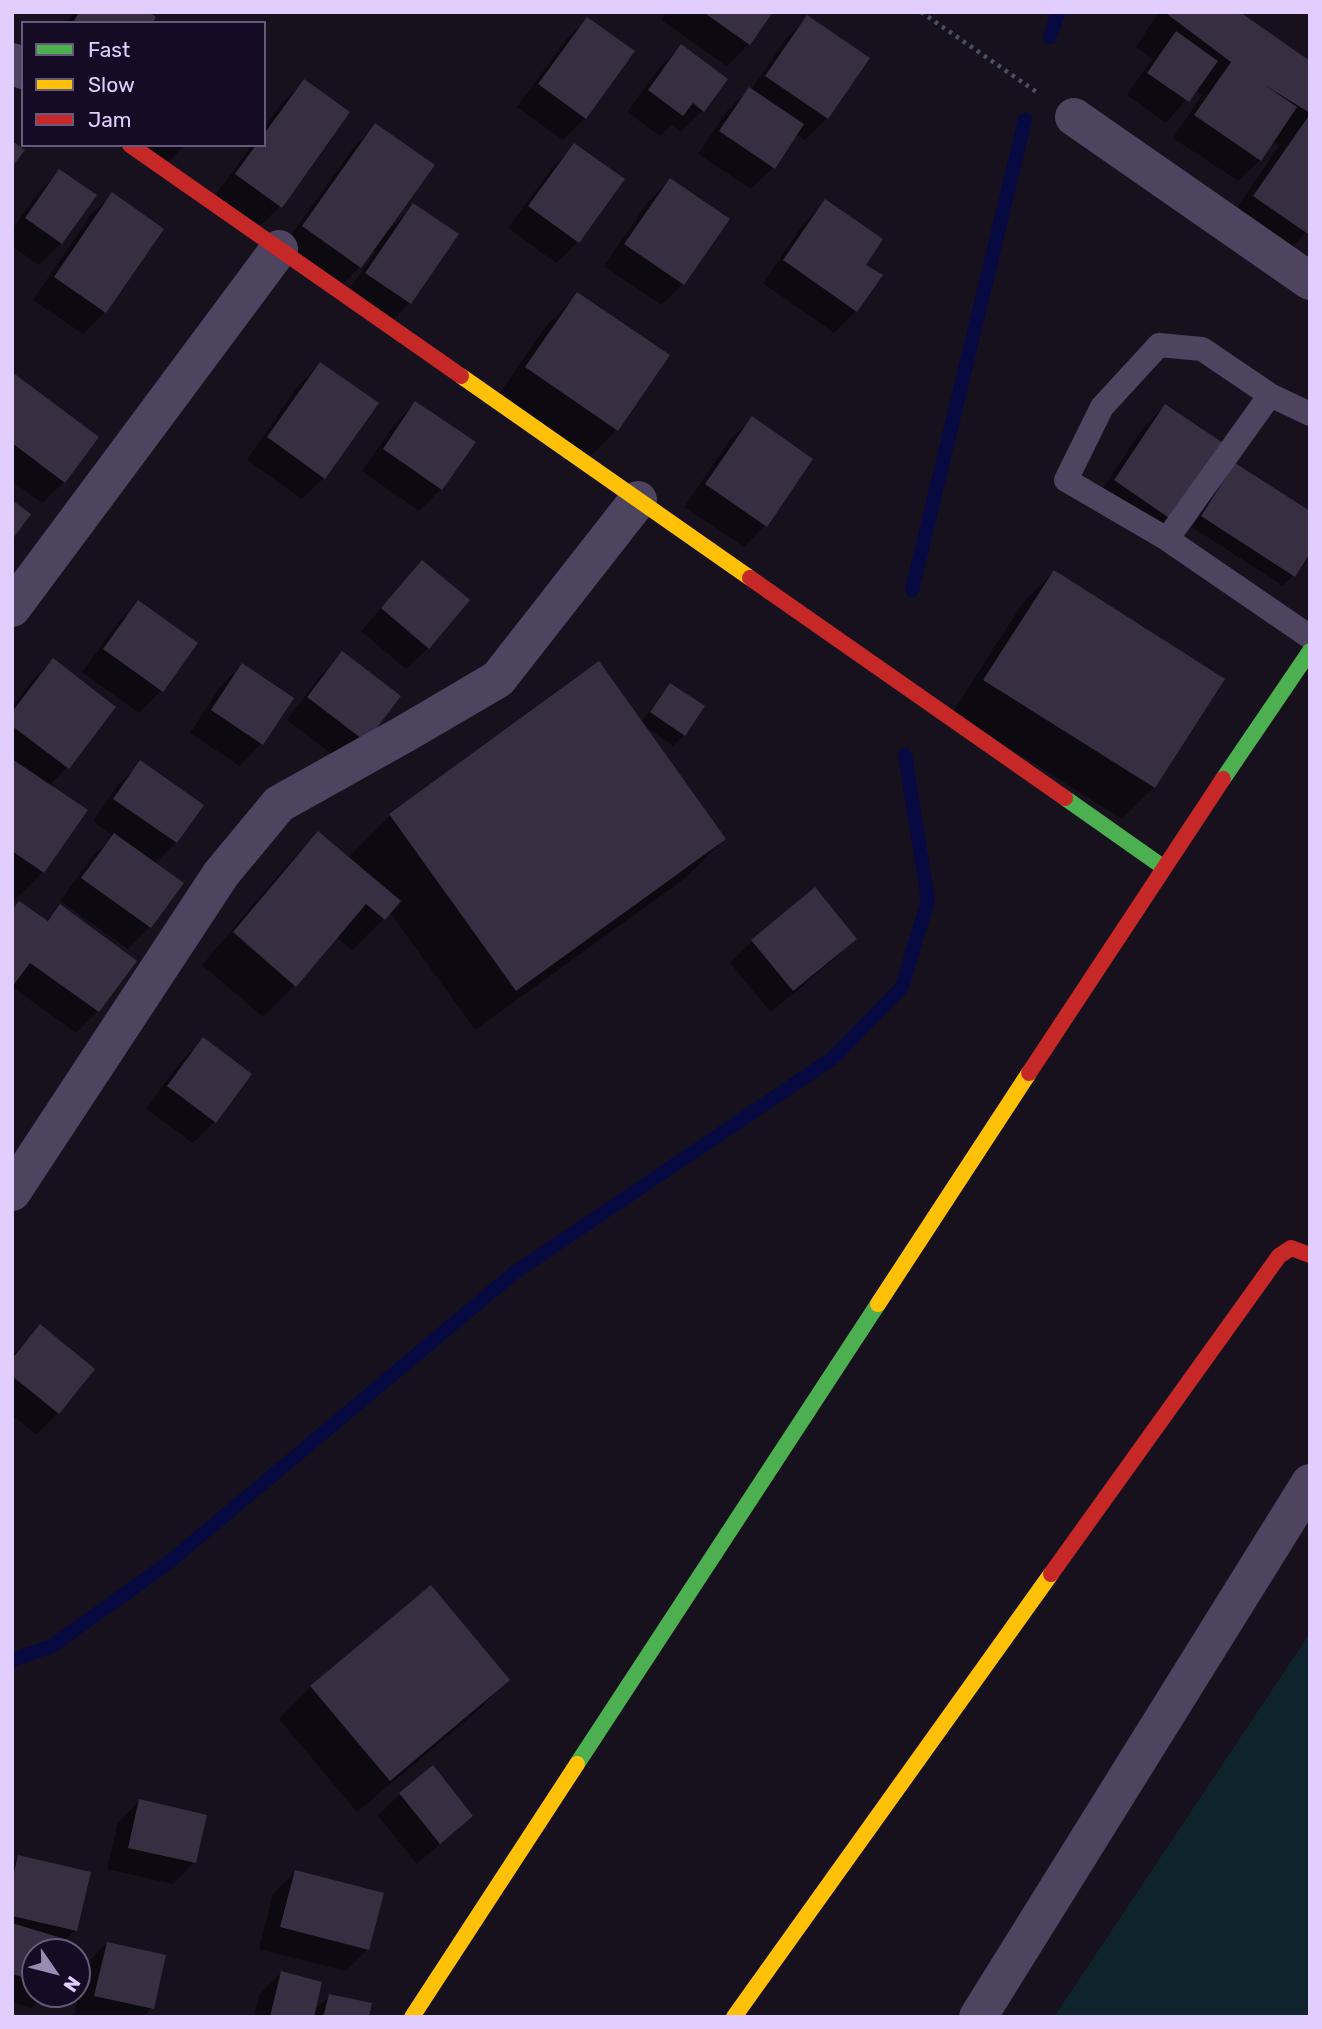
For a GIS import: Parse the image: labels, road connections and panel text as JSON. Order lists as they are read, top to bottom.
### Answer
{
  "legend": ["Fast", "Slow", "Jam"],
  "north": "bottom right"
}
